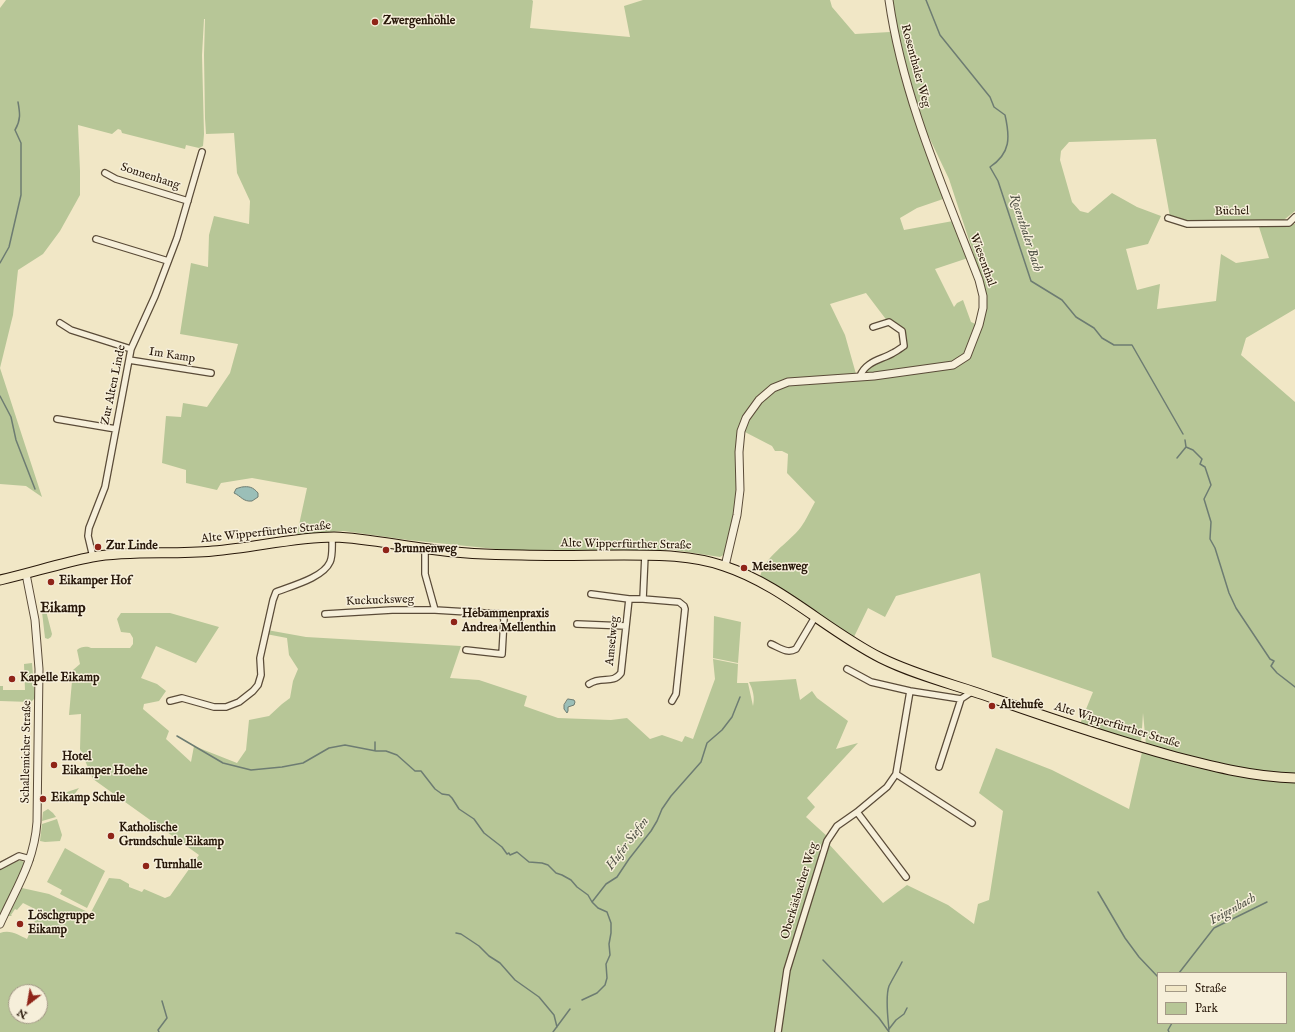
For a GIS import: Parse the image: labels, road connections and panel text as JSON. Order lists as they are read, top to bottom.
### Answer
{
  "streets": {
    "main road": ["Alte Wipperfürther Straße"],
    "street": [
      "Rosenthaler Weg",
      "Sonnenhang",
      "Büchel",
      "Wiesenthal",
      "Im Kamp",
      "Zur Alten Linde",
      "Kuckucksweg",
      "Amselweg",
      "Schallemicher Straße",
      "Oberkäsbacher Weg"
    ]
  },
  "crossings": [
    ["Rosenthaler Weg", "Wiesenthal"],
    ["Sonnenhang", "Zur Alten Linde"],
    ["Wiesenthal", "Alte Wipperfürther Straße"],
    ["Im Kamp", "Zur Alten Linde"],
    ["Zur Alten Linde", "Alte Wipperfürther Straße"],
    ["Alte Wipperfürther Straße", "Schallemicher Straße"]
  ],
  "districts": ["Eikamp"],
  "water": ["Rosenthaler Bach", "Hufer Siefen", "Feigenbach"],
  "places": [
    "Zwergenhöhle",
    "Zur Linde",
    "Brunnenweg",
    "Meisenweg",
    "Eikamper Hof",
    "Hebammenpraxis Andrea Mellenthin",
    "Kapelle Eikamp",
    "Altehufe",
    "Hotel Eikamper Hoehe",
    "Eikamp Schule",
    "Katholische Grundschule Eikamp",
    "Turnhalle",
    "Löschgruppe Eikamp"
  ],
  "legend": ["Straße", "Park"],
  "north": "bottom left"
}
